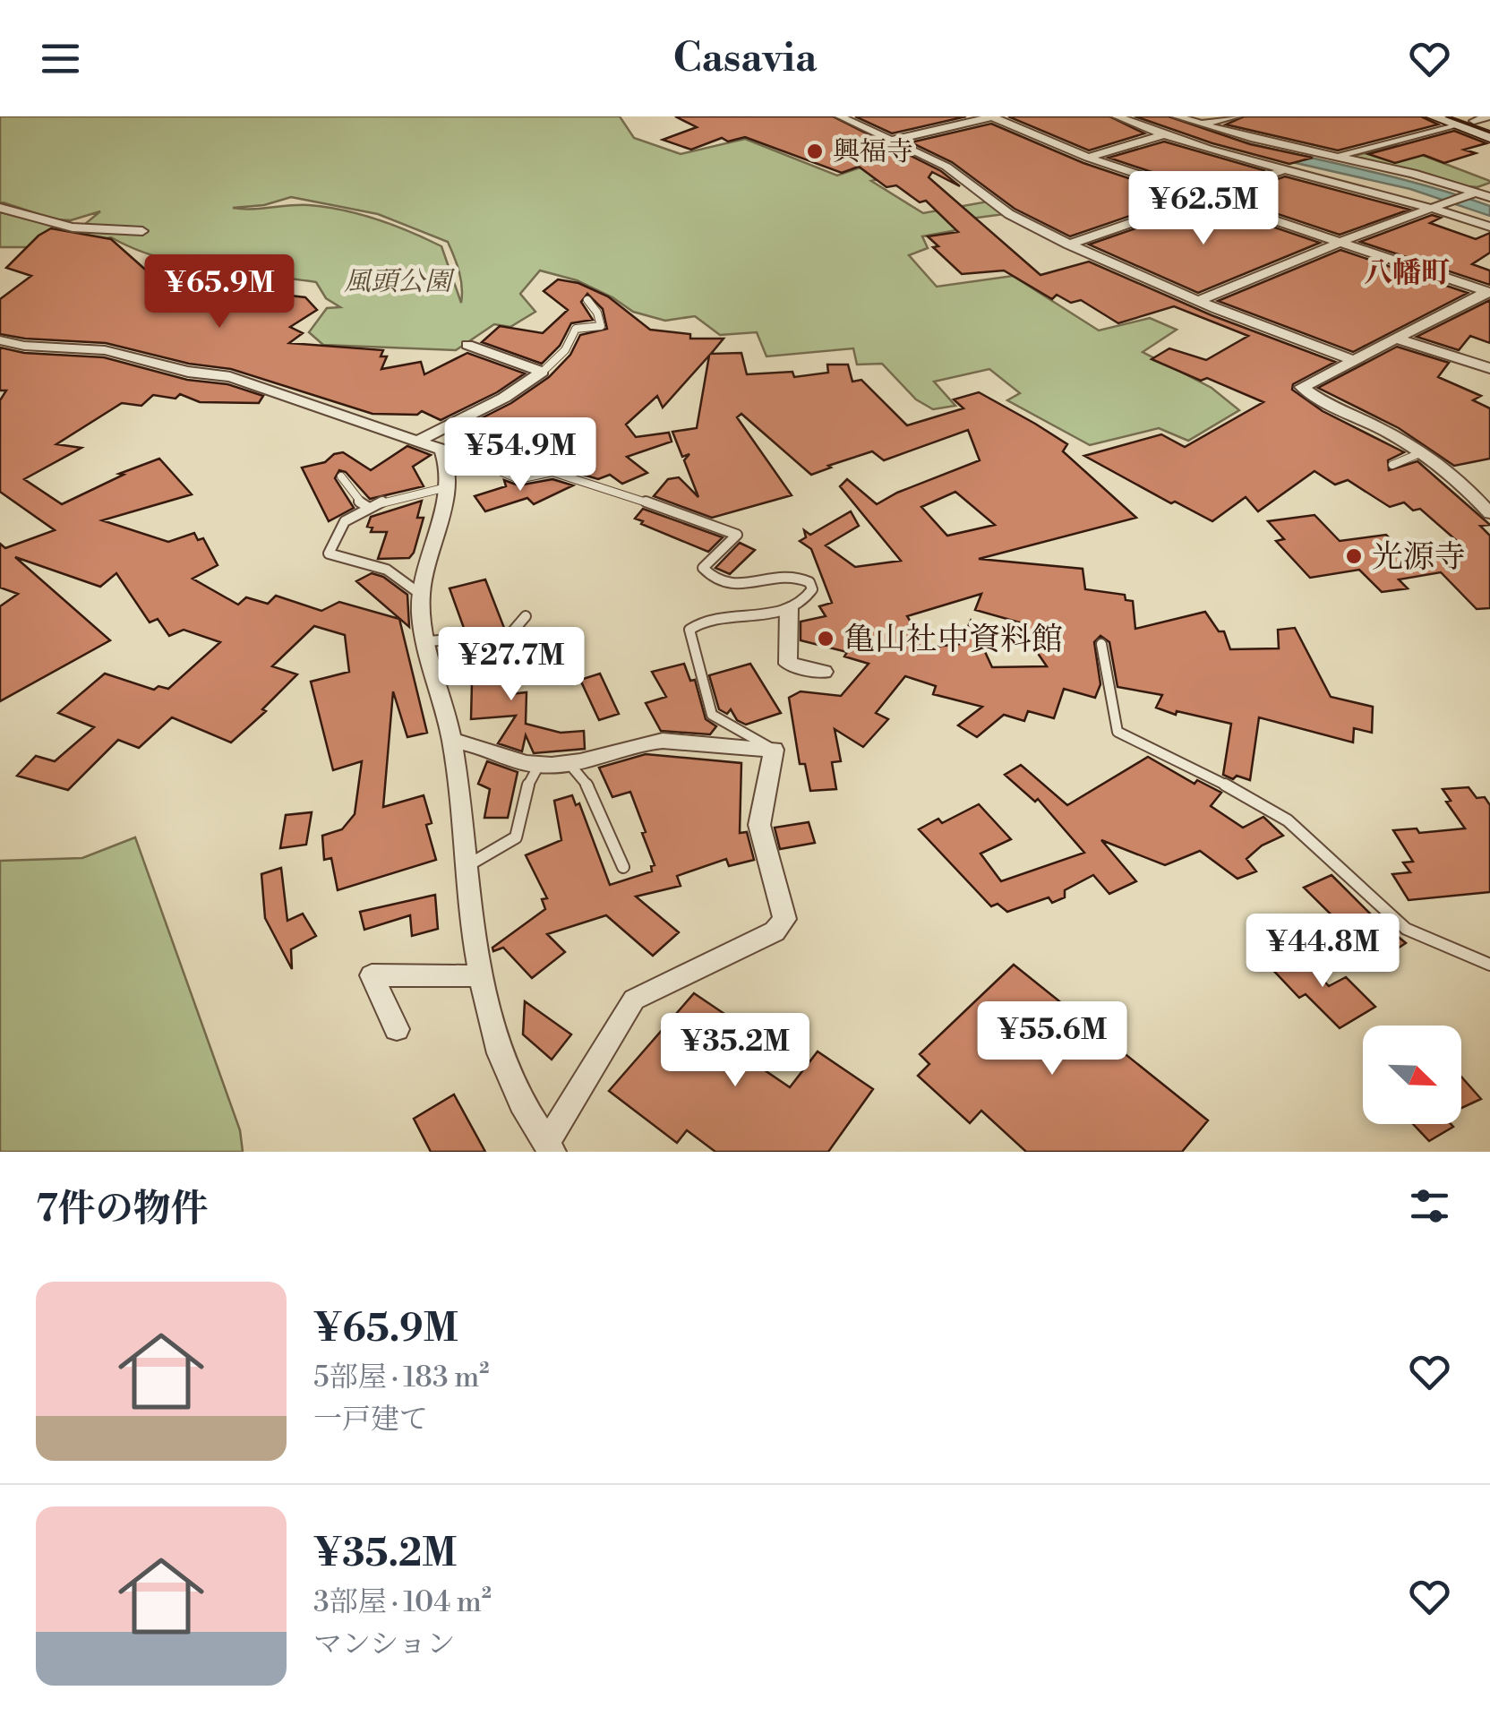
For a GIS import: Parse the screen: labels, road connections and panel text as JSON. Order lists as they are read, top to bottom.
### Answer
{
  "districts": ["八幡町"],
  "parks": ["風頭公園"],
  "places": ["興福寺", "光源寺", "亀山社中資料館"],
  "north": "bottom right",
  "page": {
    "header": "Casavia",
    "price": [
      "¥62.5M",
      "¥65.9M",
      "¥54.9M",
      "¥27.7M",
      "¥44.8M",
      "¥55.6M",
      "¥35.2M"
    ],
    "heading": "7件の物件",
    "list": [
      {
        "name": "¥65.9M",
        "note": "5部屋 · 183 m² · 一戸建て"
      },
      {
        "name": "¥35.2M",
        "note": "3部屋 · 104 m² · マンション"
      }
    ]
  }
}
